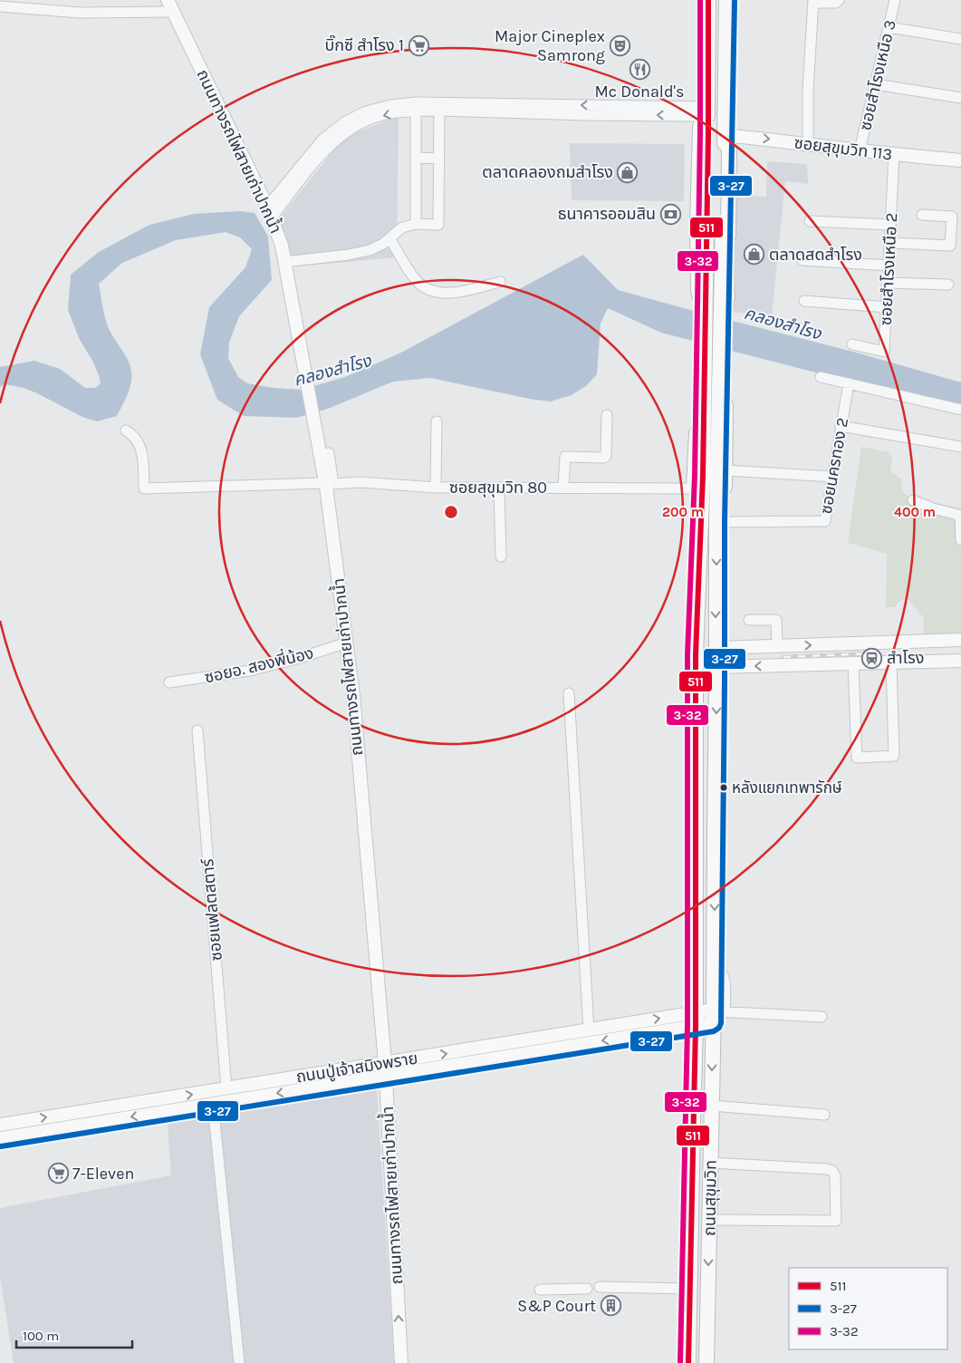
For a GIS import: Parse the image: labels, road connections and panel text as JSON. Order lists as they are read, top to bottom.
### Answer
{
  "streets": {
    "highway": ["ถนนสุขุมวิท"],
    "main road": ["ซอยสุขุมวิท 113", "ถนนทางรถไฟสายเก่าปากน้ำ", "ถนนปู่เจ้าสมิงพราย"],
    "street": [
      "ซอยสำโรงเหนือ 3",
      "ซอยสำโรงเหนือ 2",
      "ซอยนครทอง 2",
      "ซอยสุขุมวิท 80",
      "ซอยอ. สองพี่น้อง",
      "ซอยแฟลตสตาร์"
    ]
  },
  "crossings": [
    ["ซอยสำโรงเหนือ 3", "ซอยสุขุมวิท 113"],
    ["ซอยสุขุมวิท 113", "ซอยสำโรงเหนือ 2"],
    ["ซอยสุขุมวิท 113", "ถนนสุขุมวิท"],
    ["ถนนทางรถไฟสายเก่าปากน้ำ", "ซอยสุขุมวิท 80"],
    ["ถนนทางรถไฟสายเก่าปากน้ำ", "ซอยอ. สองพี่น้อง"],
    ["ถนนทางรถไฟสายเก่าปากน้ำ", "ถนนปู่เจ้าสมิงพราย"],
    ["ซอยนครทอง 2", "ถนนสุขุมวิท"],
    ["ซอยแฟลตสตาร์", "ถนนปู่เจ้าสมิงพราย"],
    ["ถนนปู่เจ้าสมิงพราย", "ถนนสุขุมวิท"]
  ],
  "one_way": ["ซอยสุขุมวิท 113"],
  "water": ["คลองสำโรง"],
  "places": {
    "supermarket": ["บิ๊กซี สำโรง 1", "7-Eleven"],
    "theatre": ["Major Cineplex Samrong"],
    "restaurant": ["Mc Donald's"],
    "shop": ["ตลาดคลองถมสำโรง", "ตลาดสดสำโรง"],
    "bank": ["ธนาคารออมสิน"],
    "station": ["สำโรง"],
    "other": ["หลังแยกเทพารักษ์"],
    "building": ["S&P Court"]
  },
  "lines": ["transit line 511", "transit line 3-27", "transit line 3-32"],
  "legend": ["511", "3-27", "3-32"],
  "scale_bar": "100 m",
  "rings": ["200 m", "400 m"]
}
